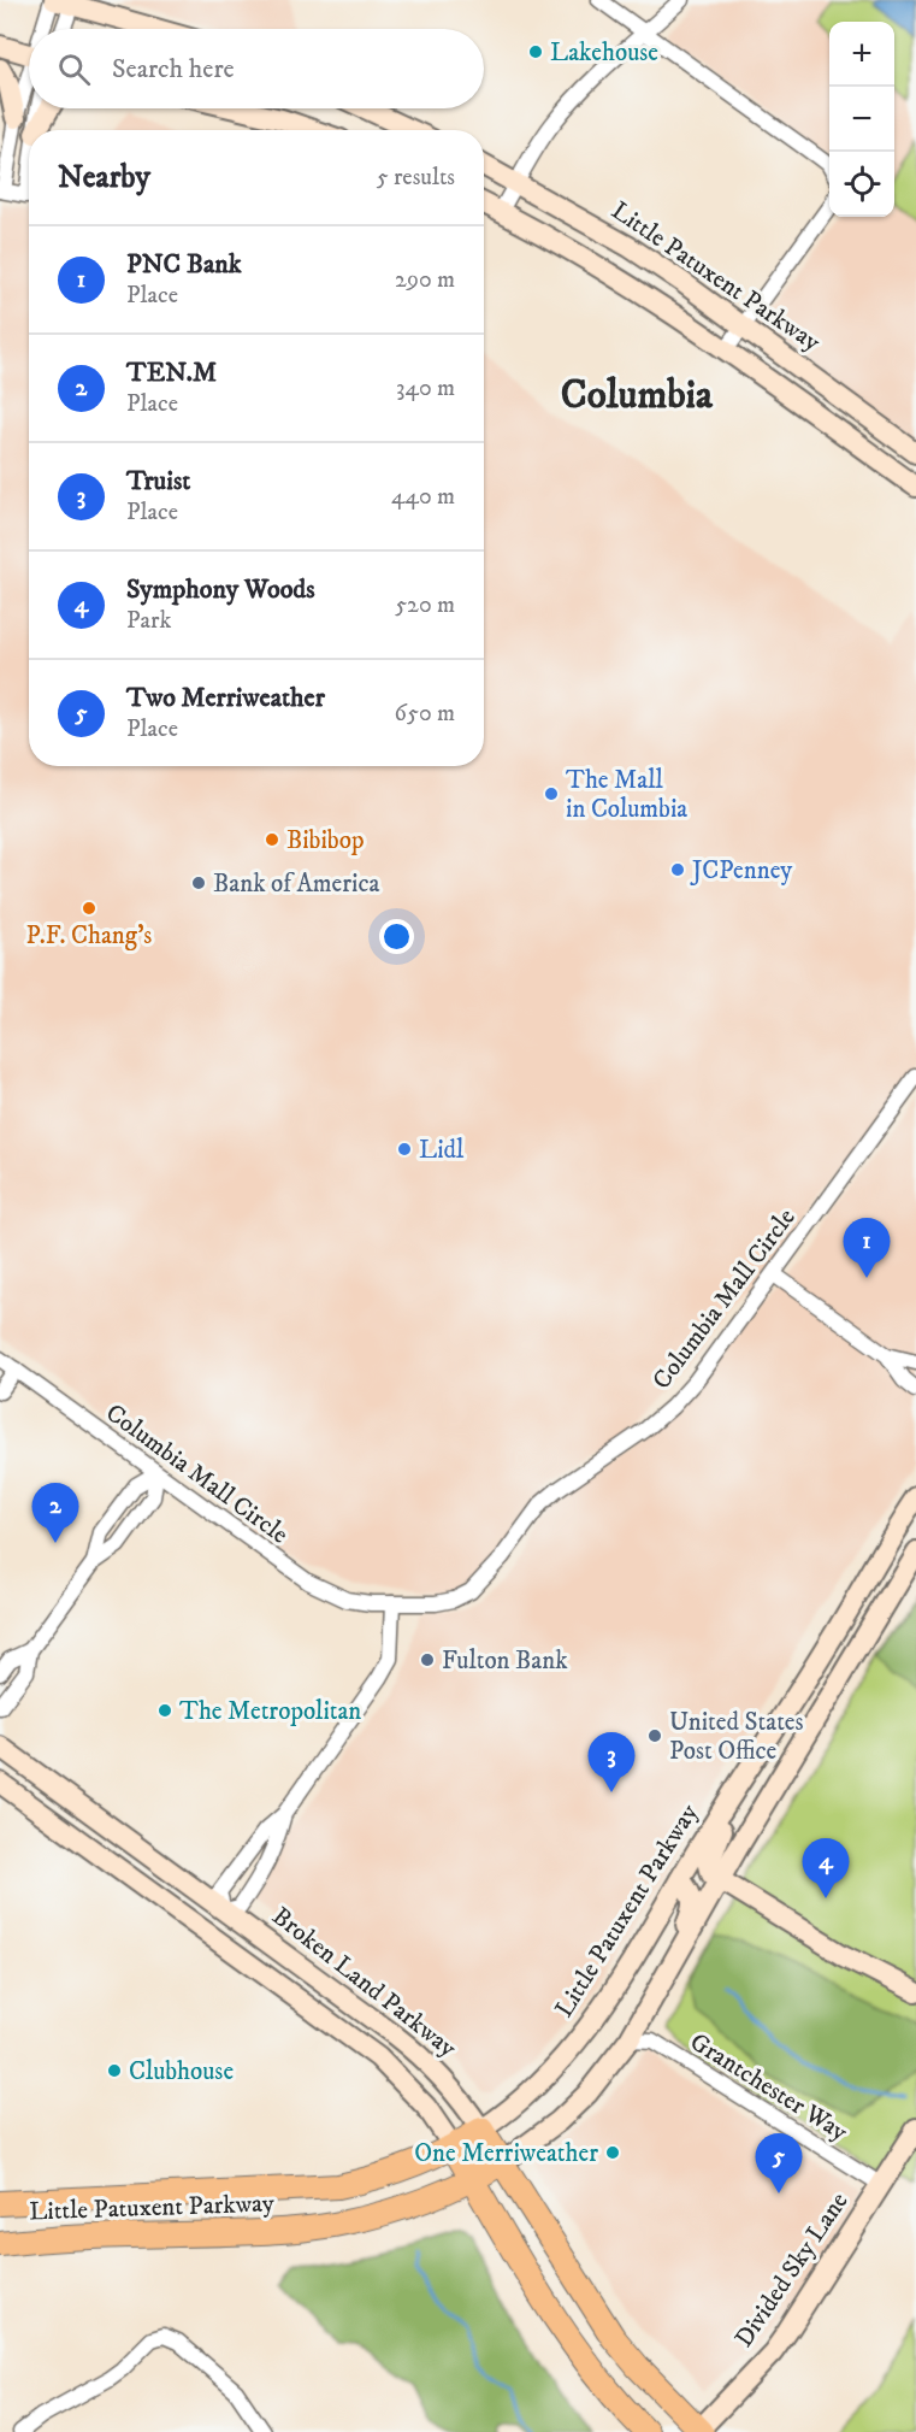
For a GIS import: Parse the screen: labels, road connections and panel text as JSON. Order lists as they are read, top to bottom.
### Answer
{
  "streets": {
    "main road": ["Little Patuxent Parkway", "Broken Land Parkway", "Divided Sky Lane"],
    "street": ["Columbia Mall Circle", "Grantchester Way"]
  },
  "crossings": [
    ["Little Patuxent Parkway", "Broken Land Parkway"],
    ["Little Patuxent Parkway", "Grantchester Way"],
    ["Broken Land Parkway", "Divided Sky Lane"],
    ["Grantchester Way", "Divided Sky Lane"]
  ],
  "districts": ["Columbia"],
  "places": [
    "Lakehouse",
    "The Mall in Columbia",
    "Bibibop",
    "JCPenney",
    "Bank of America",
    "P.F. Chang's",
    "Lidl",
    "Fulton Bank",
    "The Metropolitan",
    "United States Post Office",
    "Clubhouse",
    "One Merriweather"
  ],
  "page": {
    "map_buttons": ["+", "−"],
    "search": "Search here",
    "heading": ["Nearby", "5 results"],
    "list": [
      {
        "mark": "1",
        "name": "PNC Bank",
        "note": "Place",
        "value": "290 m"
      },
      {
        "mark": "2",
        "name": "TEN.M",
        "note": "Place",
        "value": "340 m"
      },
      {
        "mark": "3",
        "name": "Truist",
        "note": "Place",
        "value": "440 m"
      },
      {
        "mark": "4",
        "name": "Symphony Woods",
        "note": "Park",
        "value": "520 m"
      },
      {
        "mark": "5",
        "name": "Two Merriweather",
        "note": "Place",
        "value": "650 m"
      }
    ],
    "pins": [
      "1",
      "2",
      "3",
      "4",
      "5"
    ]
  }
}
